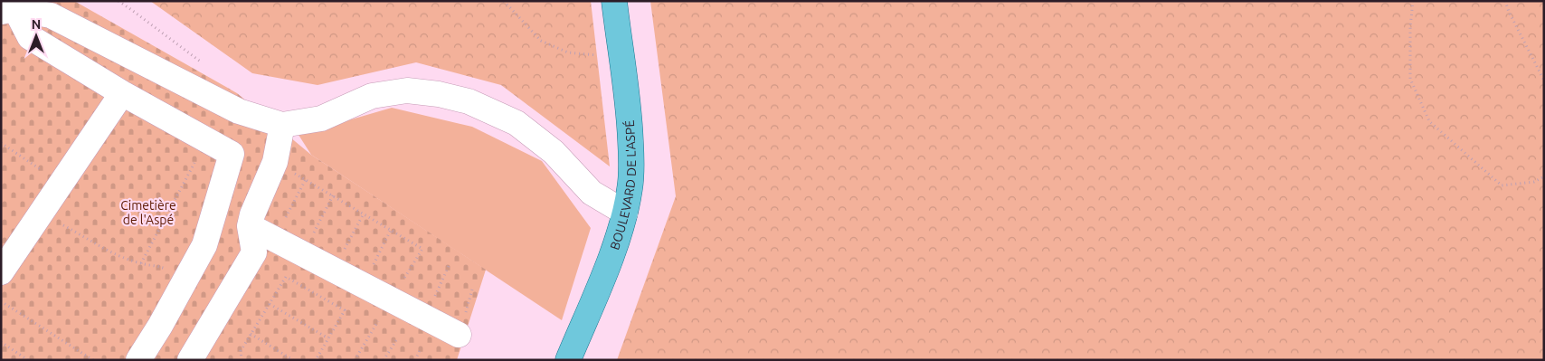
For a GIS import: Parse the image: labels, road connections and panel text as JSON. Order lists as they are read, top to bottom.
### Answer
{
  "streets": {
    "main road": ["BOULEVARD DE L'ASPÉ"]
  },
  "parks": ["Cimetière de l'Aspé"],
  "north": "top"
}
